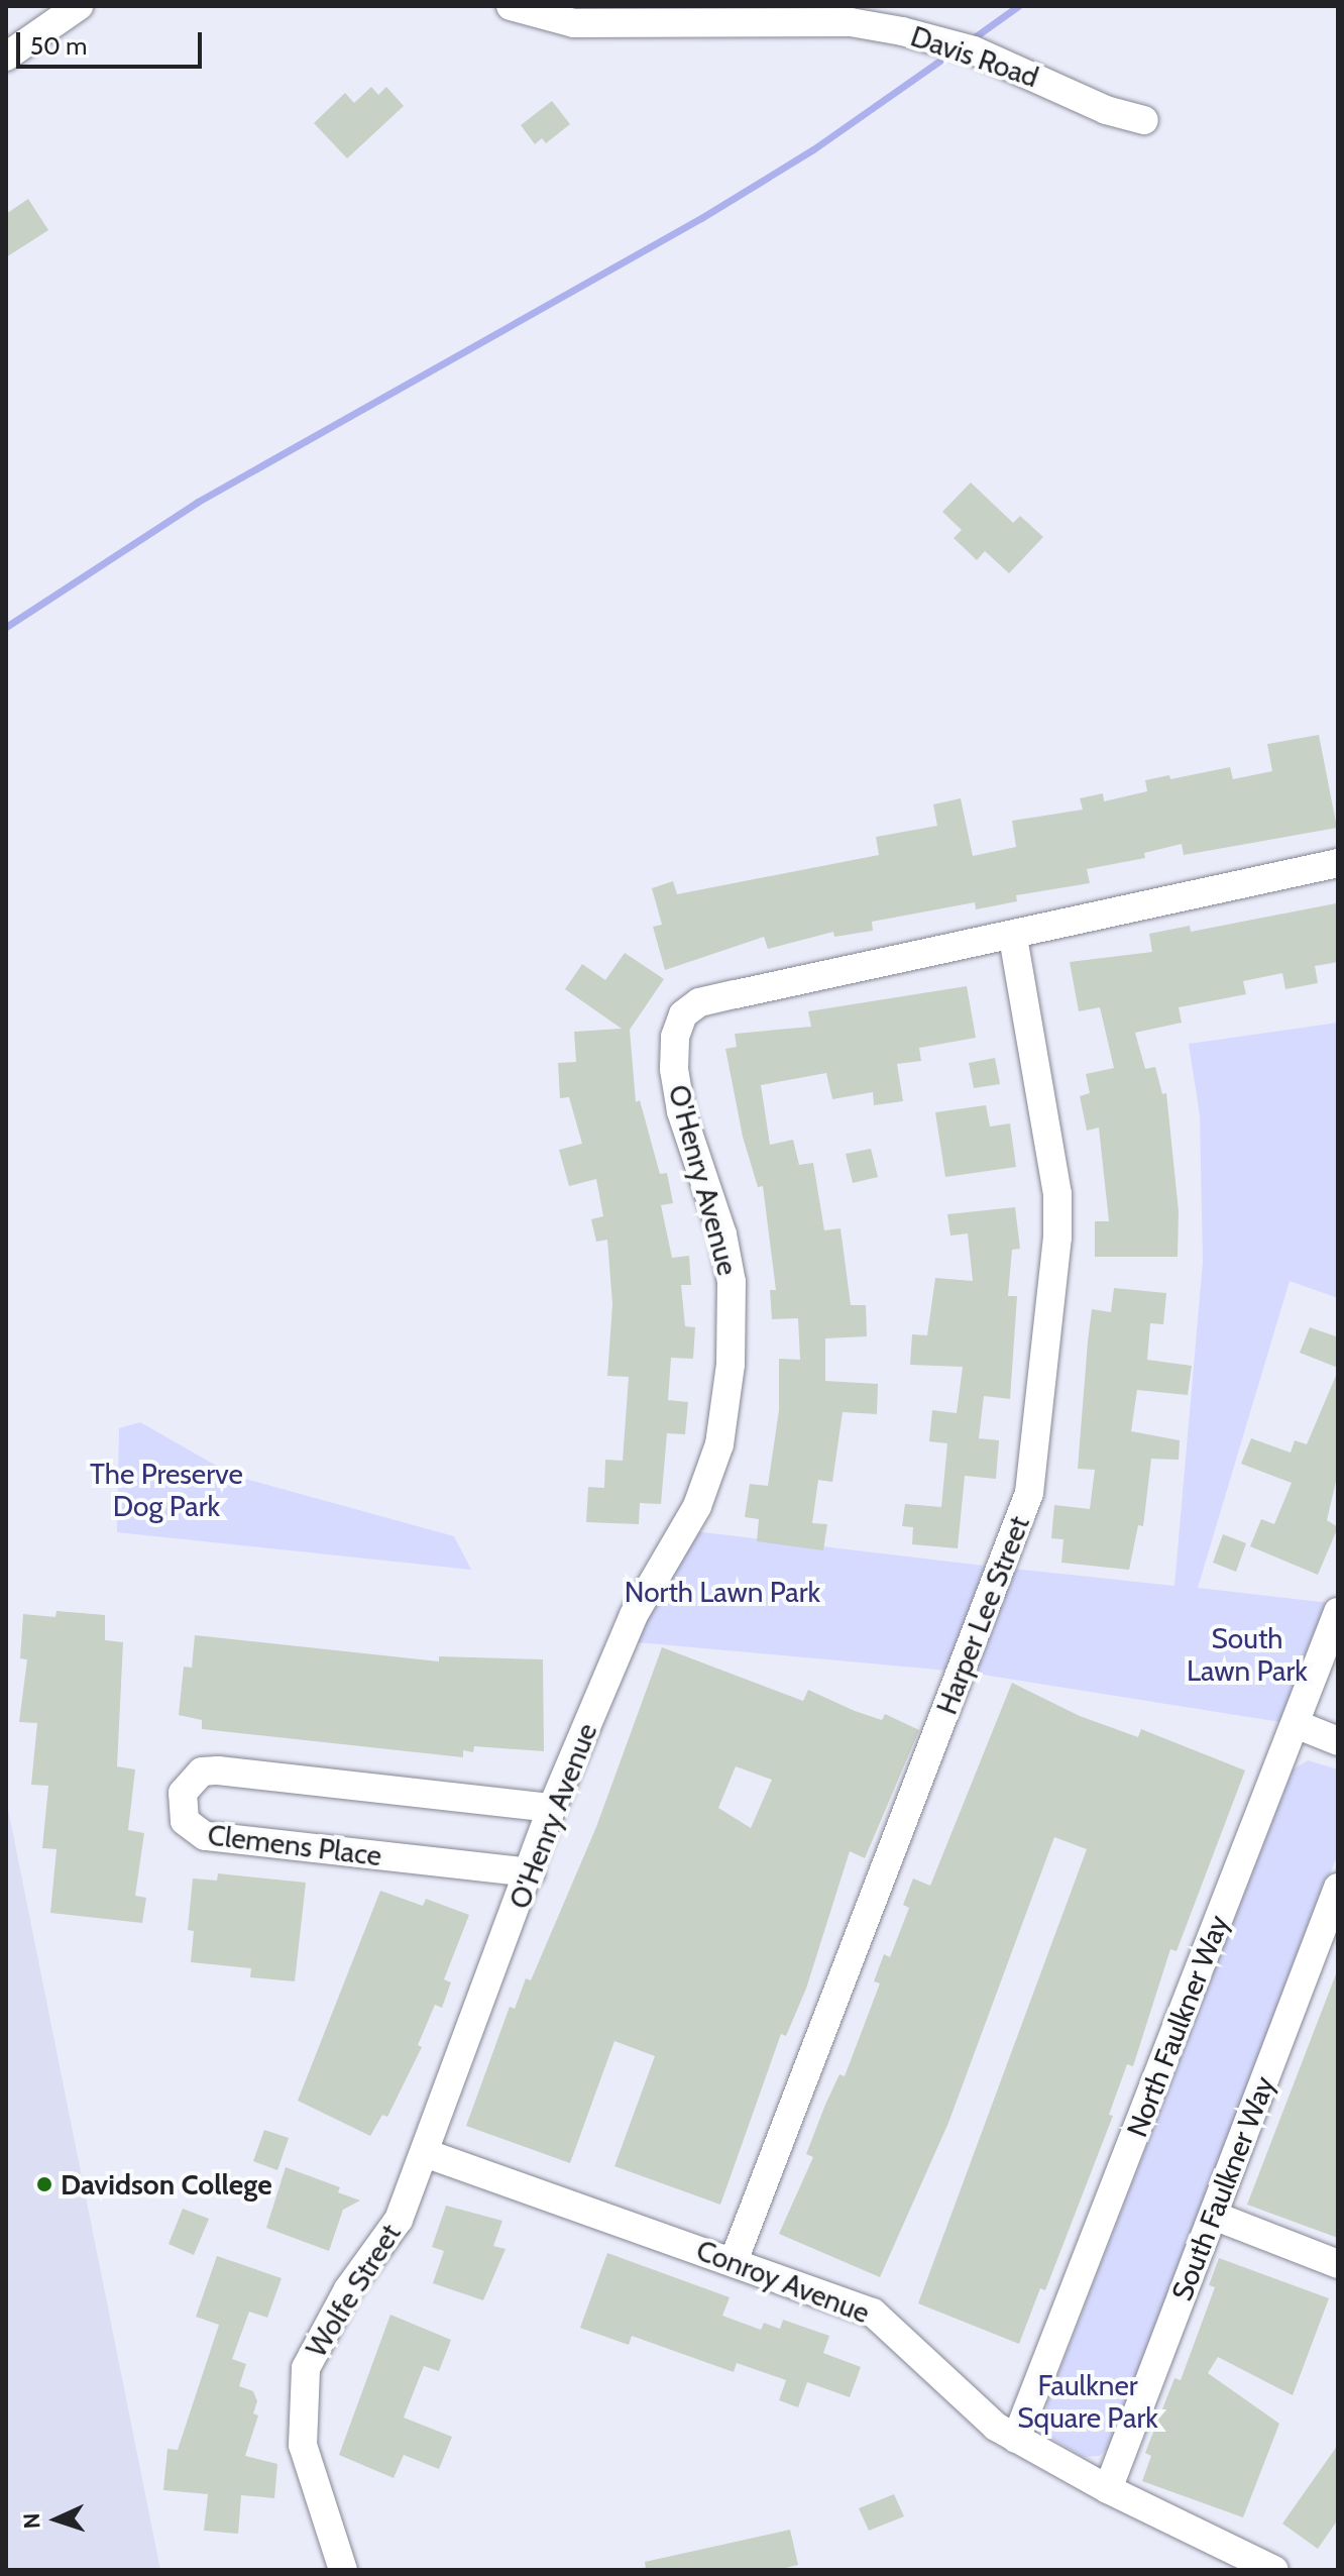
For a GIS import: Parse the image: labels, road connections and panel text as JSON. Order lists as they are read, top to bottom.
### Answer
{
  "streets": {
    "street": [
      "Davis Road",
      "O'Henry Avenue",
      "Harper Lee Street",
      "Clemens Place",
      "North Faulkner Way",
      "South Faulkner Way",
      "Conroy Avenue",
      "Wolfe Street"
    ]
  },
  "crossings": [
    ["O'Henry Avenue", "Harper Lee Street"],
    ["O'Henry Avenue", "Clemens Place"],
    ["O'Henry Avenue", "Conroy Avenue"],
    ["O'Henry Avenue", "Wolfe Street"],
    ["Harper Lee Street", "Conroy Avenue"],
    ["North Faulkner Way", "Conroy Avenue"],
    ["South Faulkner Way", "Conroy Avenue"],
    ["Conroy Avenue", "Wolfe Street"]
  ],
  "parks": [
    "The Preserve Dog Park",
    "North Lawn Park",
    "South Lawn Park",
    "Faulkner Square Park"
  ],
  "places": ["Davidson College"],
  "scale_bar": "50 m",
  "north": "left"
}
